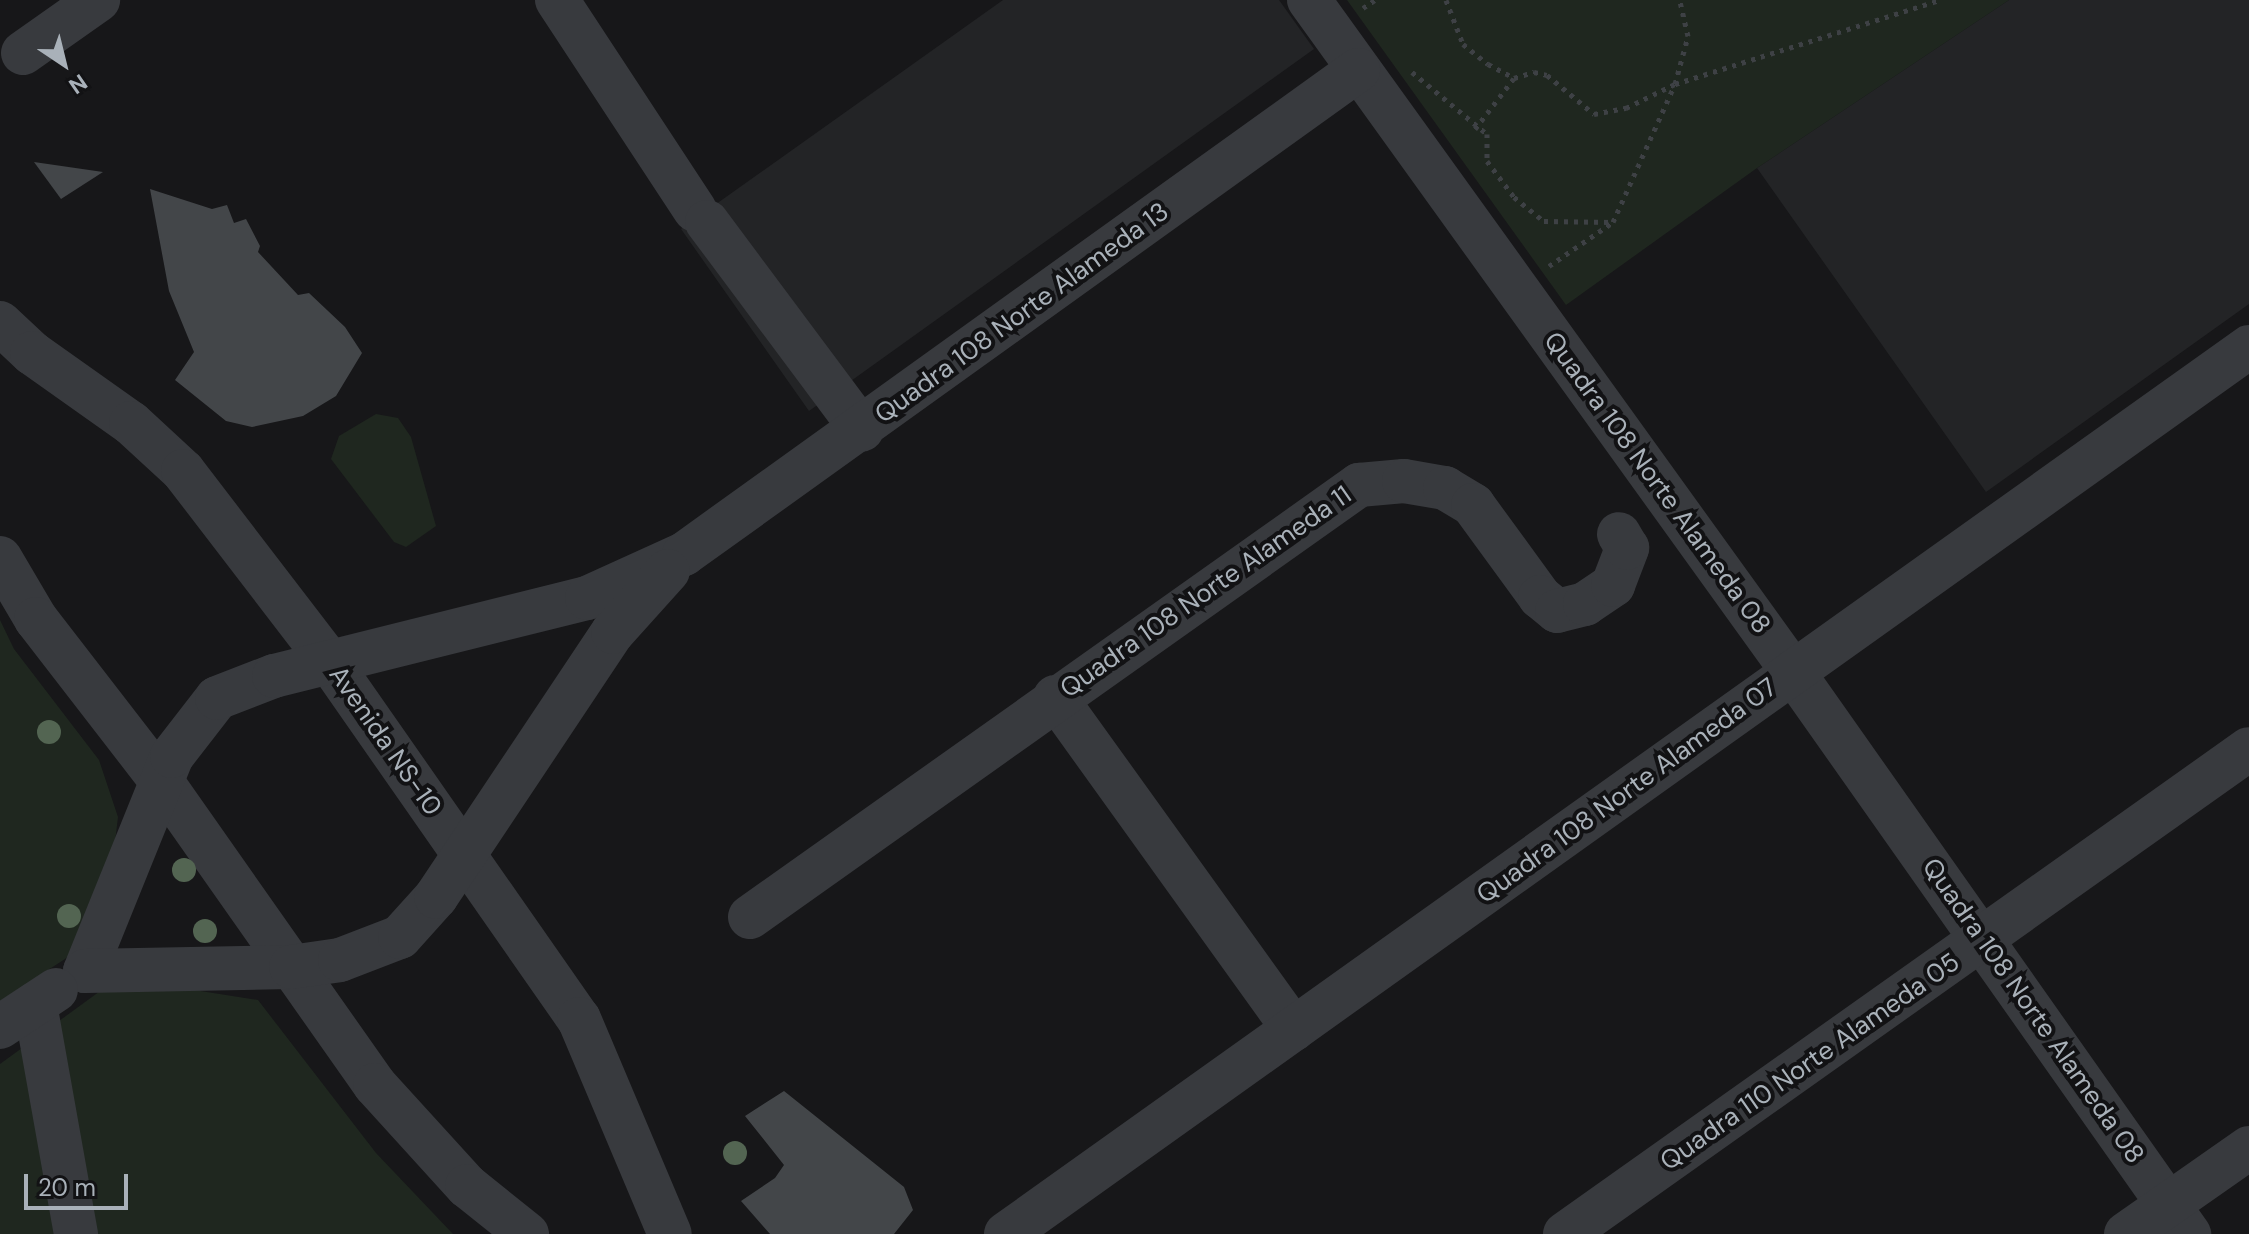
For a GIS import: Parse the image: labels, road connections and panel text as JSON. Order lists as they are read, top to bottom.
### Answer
{
  "streets": {
    "street": [
      "Quadra 108 Norte Alameda 13",
      "Quadra 108 Norte Alameda 08",
      "Quadra 108 Norte Alameda 11",
      "Avenida NS-10",
      "Quadra 108 Norte Alameda 07",
      "Quadra 110 Norte Alameda 05"
    ]
  },
  "crossings": [
    ["Quadra 108 Norte Alameda 13", "Quadra 108 Norte Alameda 08"],
    ["Quadra 108 Norte Alameda 08", "Quadra 108 Norte Alameda 07"],
    ["Quadra 108 Norte Alameda 08", "Quadra 110 Norte Alameda 05"]
  ],
  "scale_bar": "20 m",
  "north": "bottom right"
}
